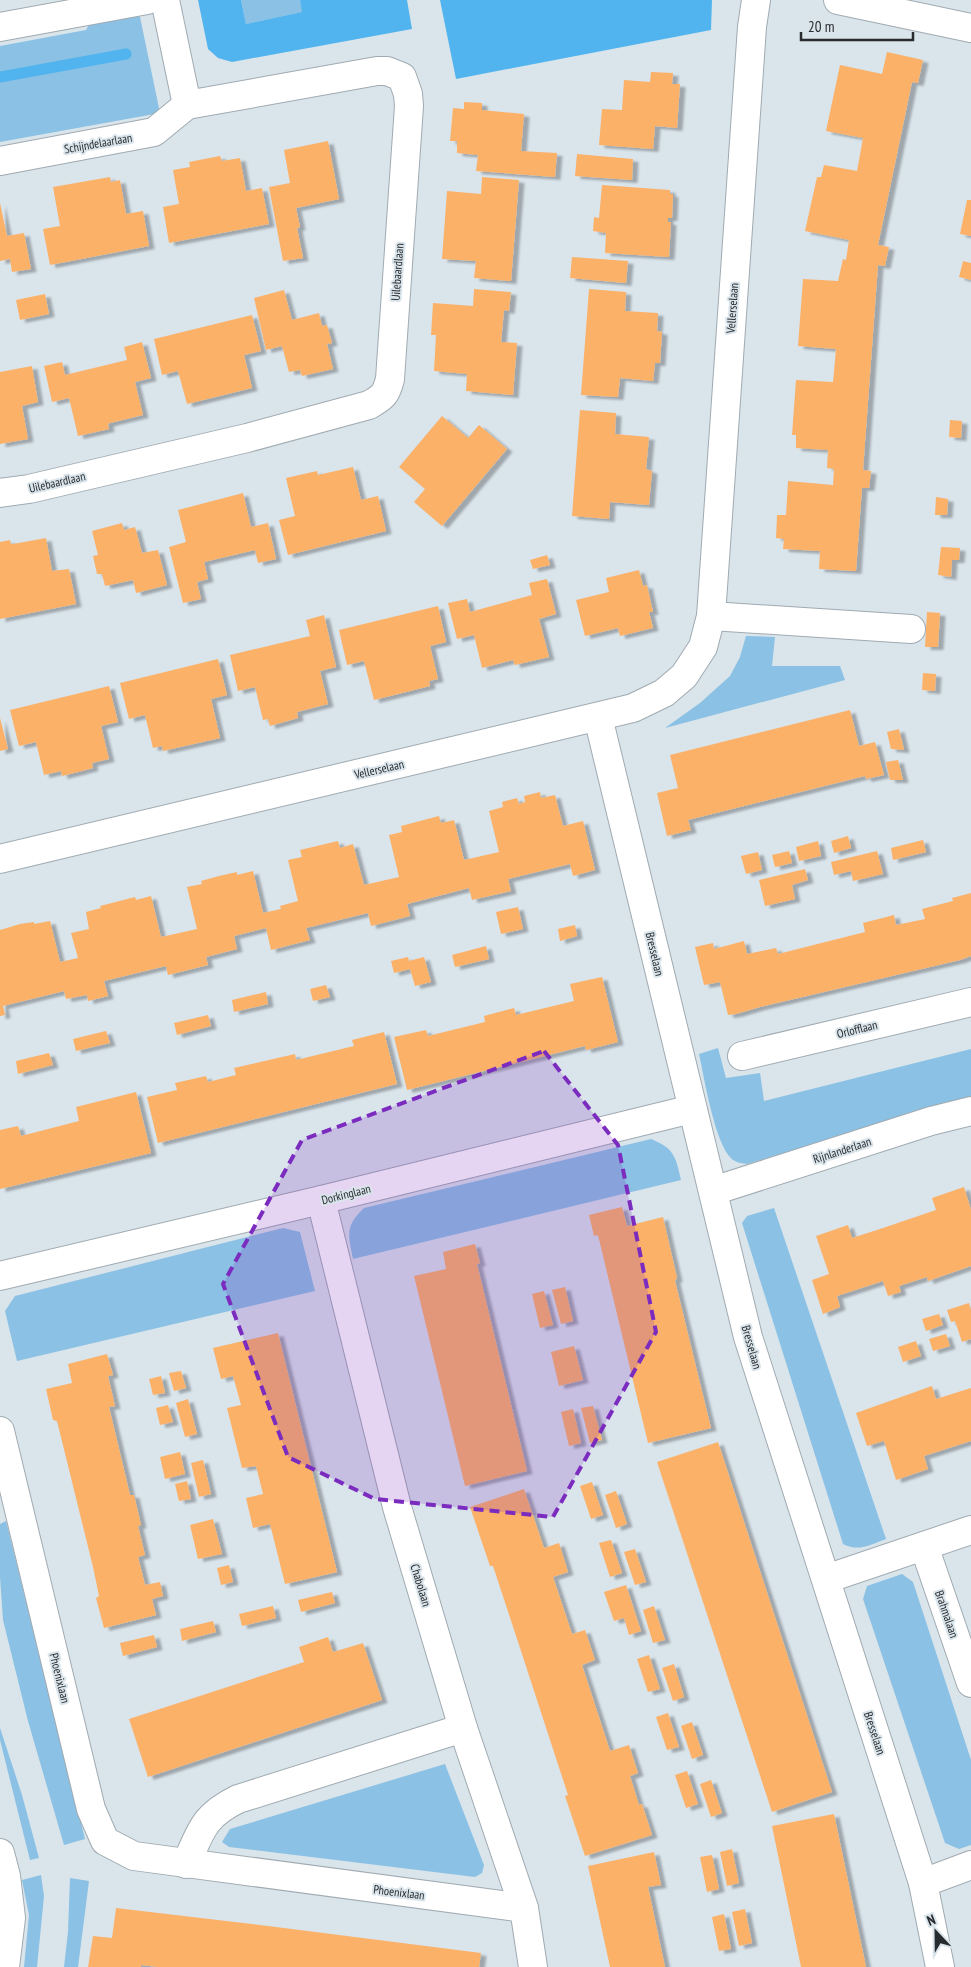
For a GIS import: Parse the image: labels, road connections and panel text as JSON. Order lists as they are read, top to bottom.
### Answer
{
  "streets": {
    "street": [
      "Schijndelaarlaan",
      "Uilebaardlaan",
      "Vellerselaan",
      "Bresselaan",
      "Orlofflaan",
      "Rijnlanderlaan",
      "Dorkinglaan",
      "Chabolaan",
      "Brahmalaan",
      "Phoenixlaan"
    ]
  },
  "crossings": [
    ["Schijndelaarlaan", "Uilebaardlaan"],
    ["Vellerselaan", "Bresselaan"],
    ["Bresselaan", "Rijnlanderlaan"],
    ["Bresselaan", "Dorkinglaan"],
    ["Dorkinglaan", "Chabolaan"],
    ["Chabolaan", "Phoenixlaan"]
  ],
  "scale_bar": "20 m",
  "north": "top"
}
